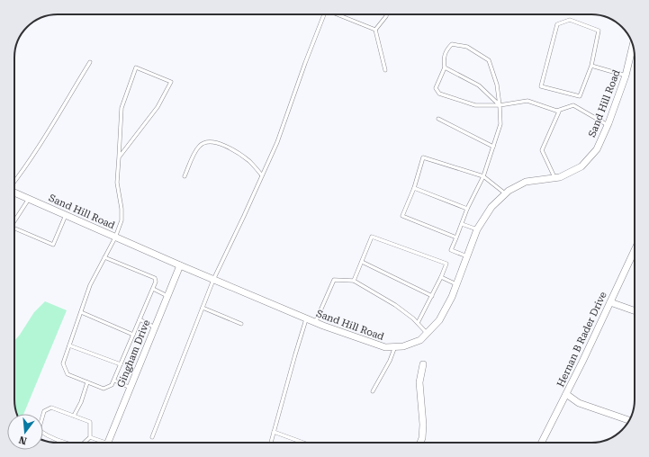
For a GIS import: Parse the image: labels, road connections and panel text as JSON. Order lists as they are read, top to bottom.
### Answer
{
  "streets": {
    "street": ["Sand Hill Road", "Hernan B Rader Drive", "Gingham Drive"]
  },
  "crossings": [
    ["Sand Hill Road", "Gingham Drive"]
  ],
  "north": "bottom"
}
